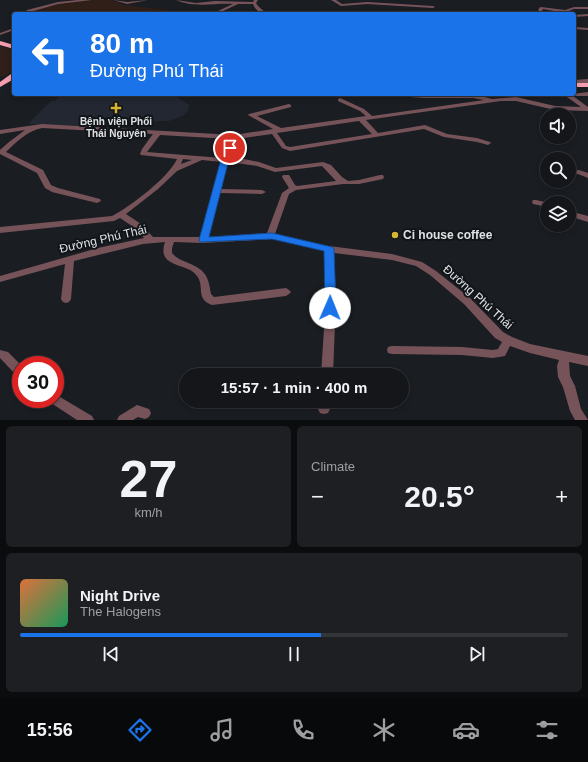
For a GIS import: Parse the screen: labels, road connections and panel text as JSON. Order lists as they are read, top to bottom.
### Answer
{
  "streets": {
    "street": ["Đường Phú Thái"]
  },
  "places": {
    "health": ["Bệnh viện Phổi Thái Nguyên"],
    "other": ["Ci house coffee"]
  },
  "page": {
    "turn": ["80 m", "Đường Phú Thái"],
    "limit": "30",
    "trip": "15:57 · 1 min · 400 m",
    "tile": [
      ["27", "km/h"],
      "Climate"
    ],
    "heat": ["−", "20.5°", "+"],
    "song": ["Night Drive", "The Halogens"],
    "tabs": "15:56"
  }
}
